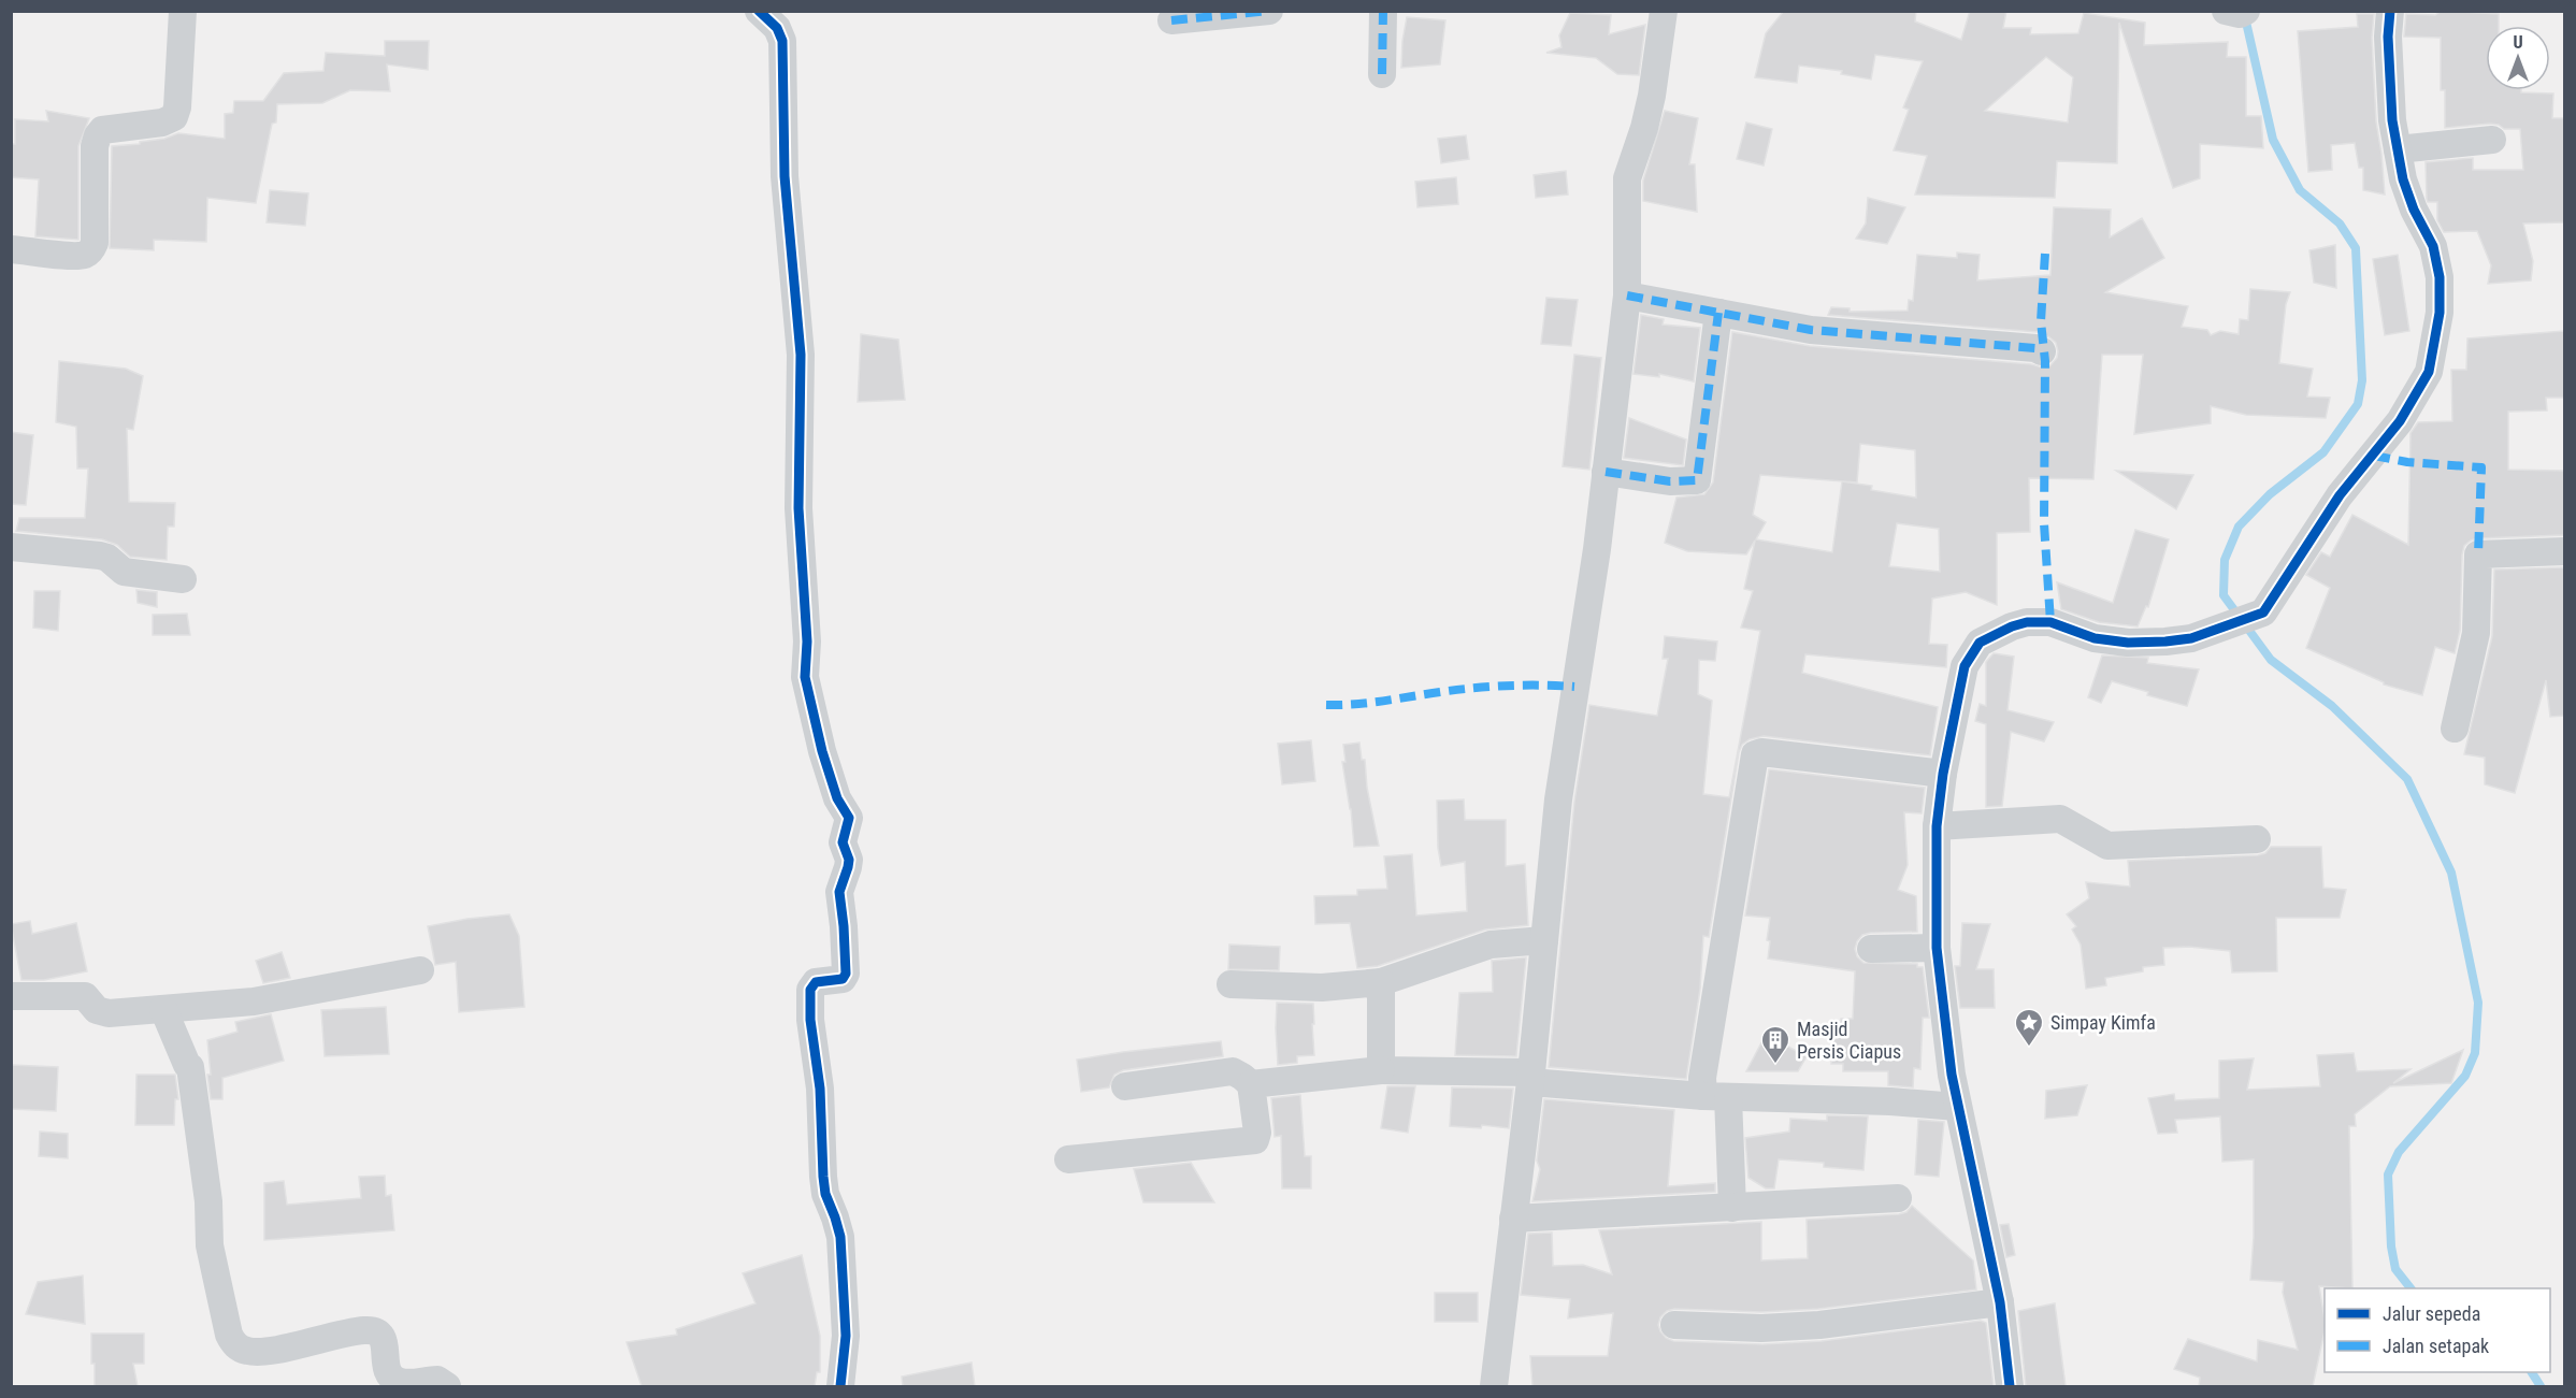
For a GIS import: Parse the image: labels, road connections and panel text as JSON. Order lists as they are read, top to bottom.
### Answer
{
  "places": {
    "place": ["Simpay Kimfa"],
    "building": ["Masjid Persis Ciapus"]
  },
  "legend": ["Jalur sepeda", "Jalan setapak"],
  "north": "top"
}
